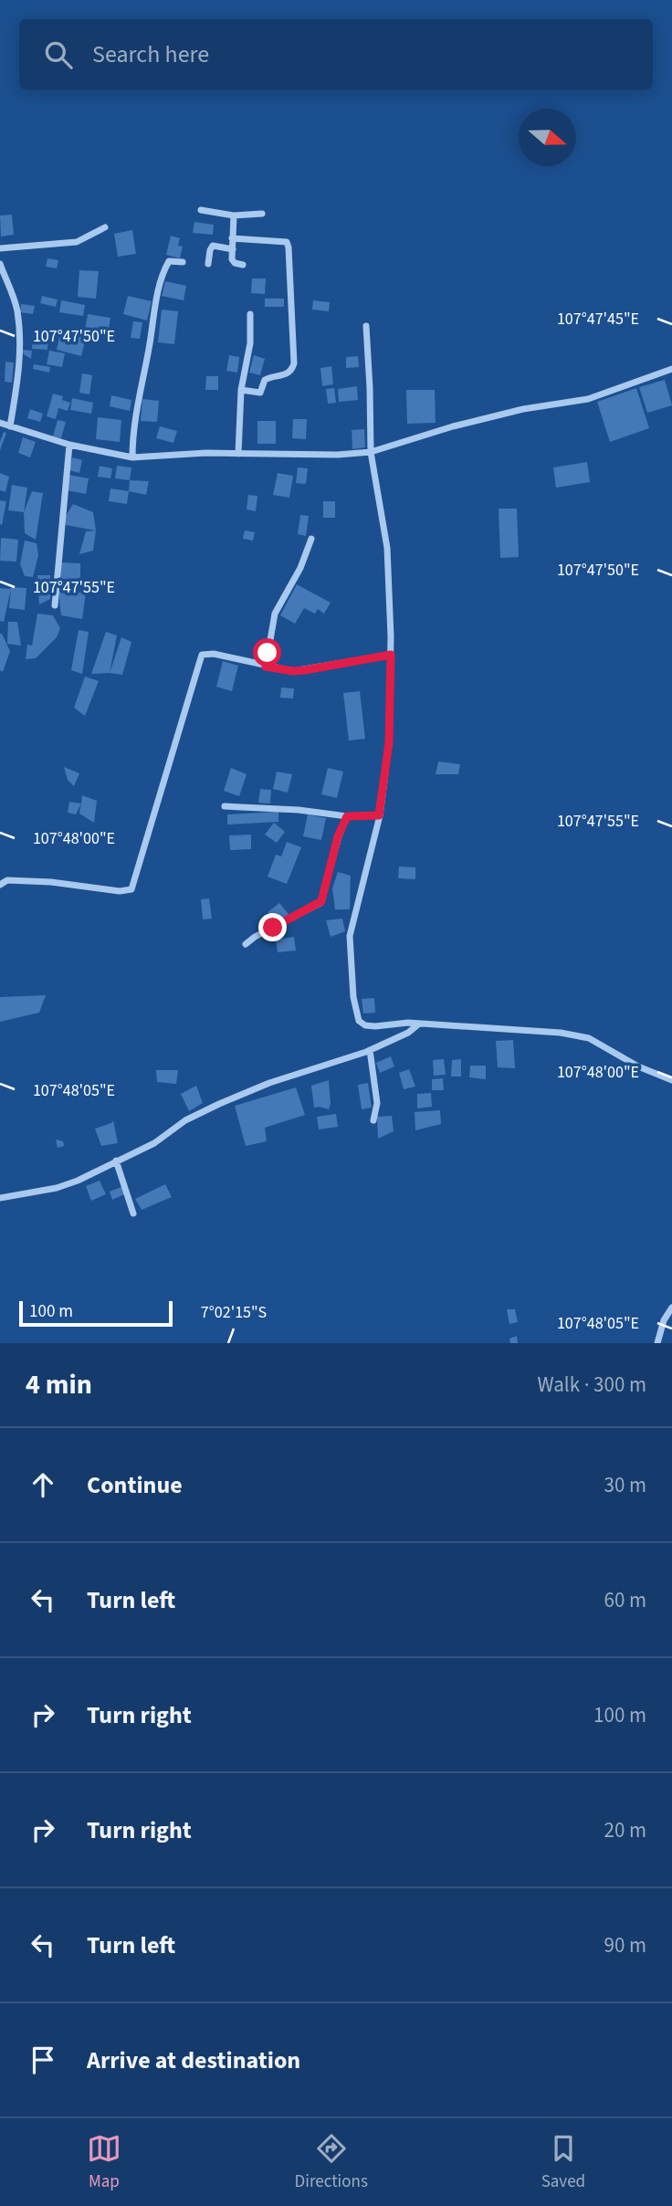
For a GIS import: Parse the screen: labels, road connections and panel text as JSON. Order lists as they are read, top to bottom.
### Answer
{
  "scale_bar": "100 m",
  "north": "right",
  "page": {
    "search": "Search here",
    "scale": "100 m",
    "heading": ["4 min", "Walk · 300 m"],
    "list": [
      ["Continue", "30 m"],
      ["Turn left", "60 m"],
      ["Turn right", "100 m"],
      ["Turn right", "20 m"],
      ["Turn left", "90 m"],
      "Arrive at destination"
    ],
    "nav": ["Map", "Directions", "Saved"]
  },
  "coordinates": [
    "107°47'45\"E",
    "107°47'50\"E",
    "107°47'55\"E",
    "107°48'00\"E",
    "107°48'05\"E",
    "7°02'15\"S"
  ]
}
